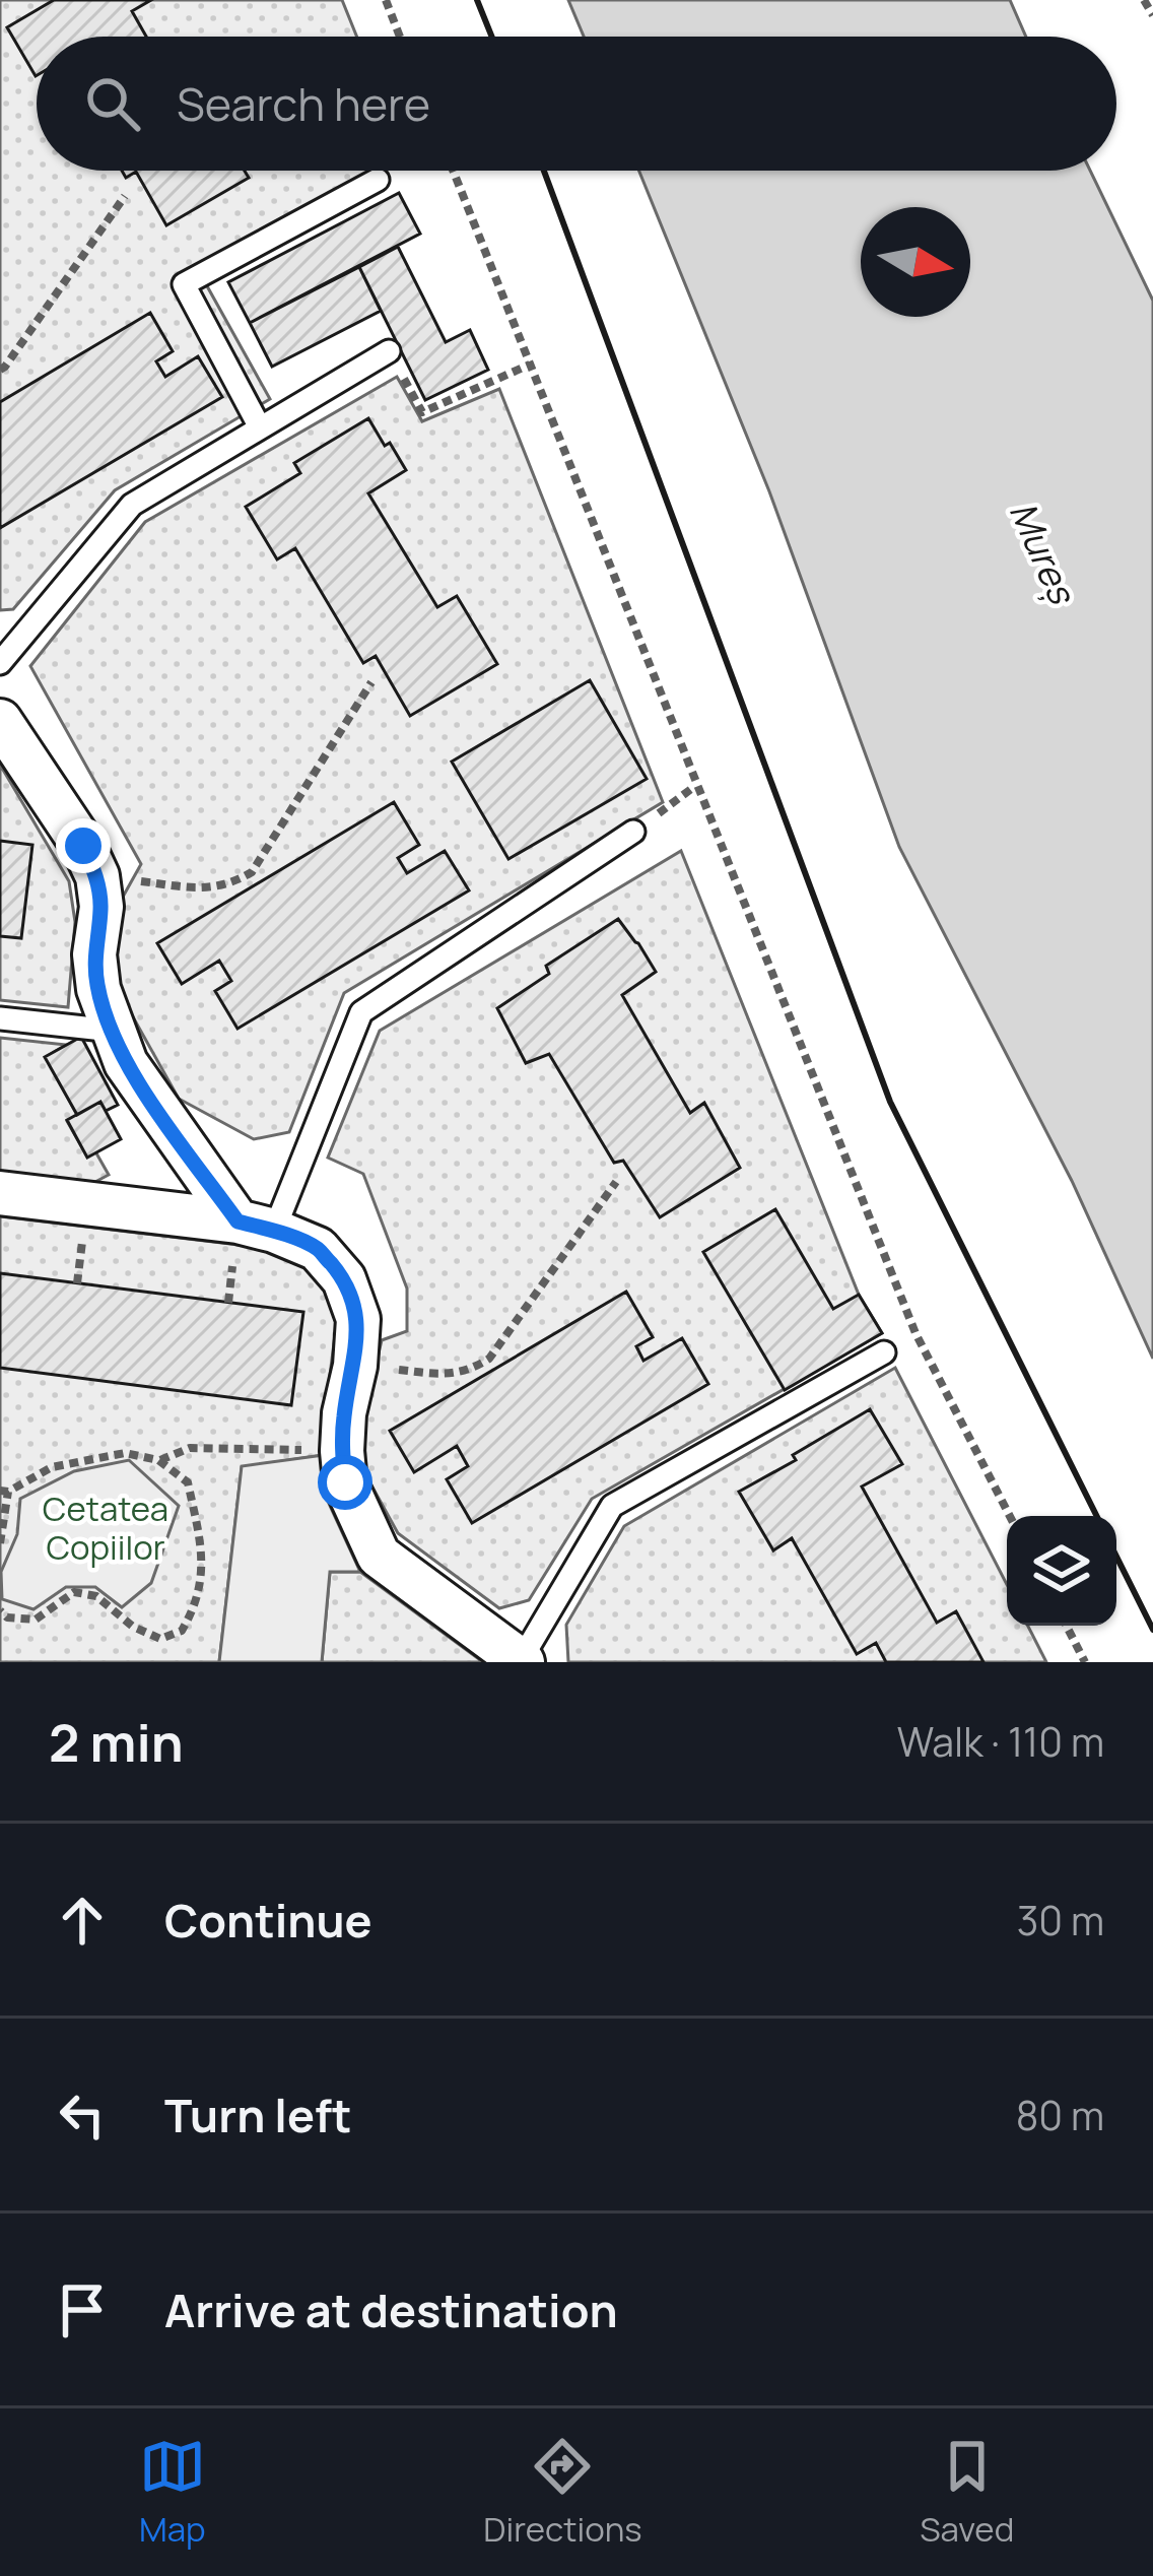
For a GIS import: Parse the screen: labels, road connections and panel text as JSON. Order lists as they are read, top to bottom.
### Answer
{
  "water": ["Mureș"],
  "parks": ["Cetatea Copiilor"],
  "north": "right",
  "page": {
    "search": "Search here",
    "heading": ["2 min", "Walk · 110 m"],
    "list": [
      ["Continue", "30 m"],
      ["Turn left", "80 m"],
      "Arrive at destination"
    ],
    "nav": ["Map", "Directions", "Saved"]
  }
}
